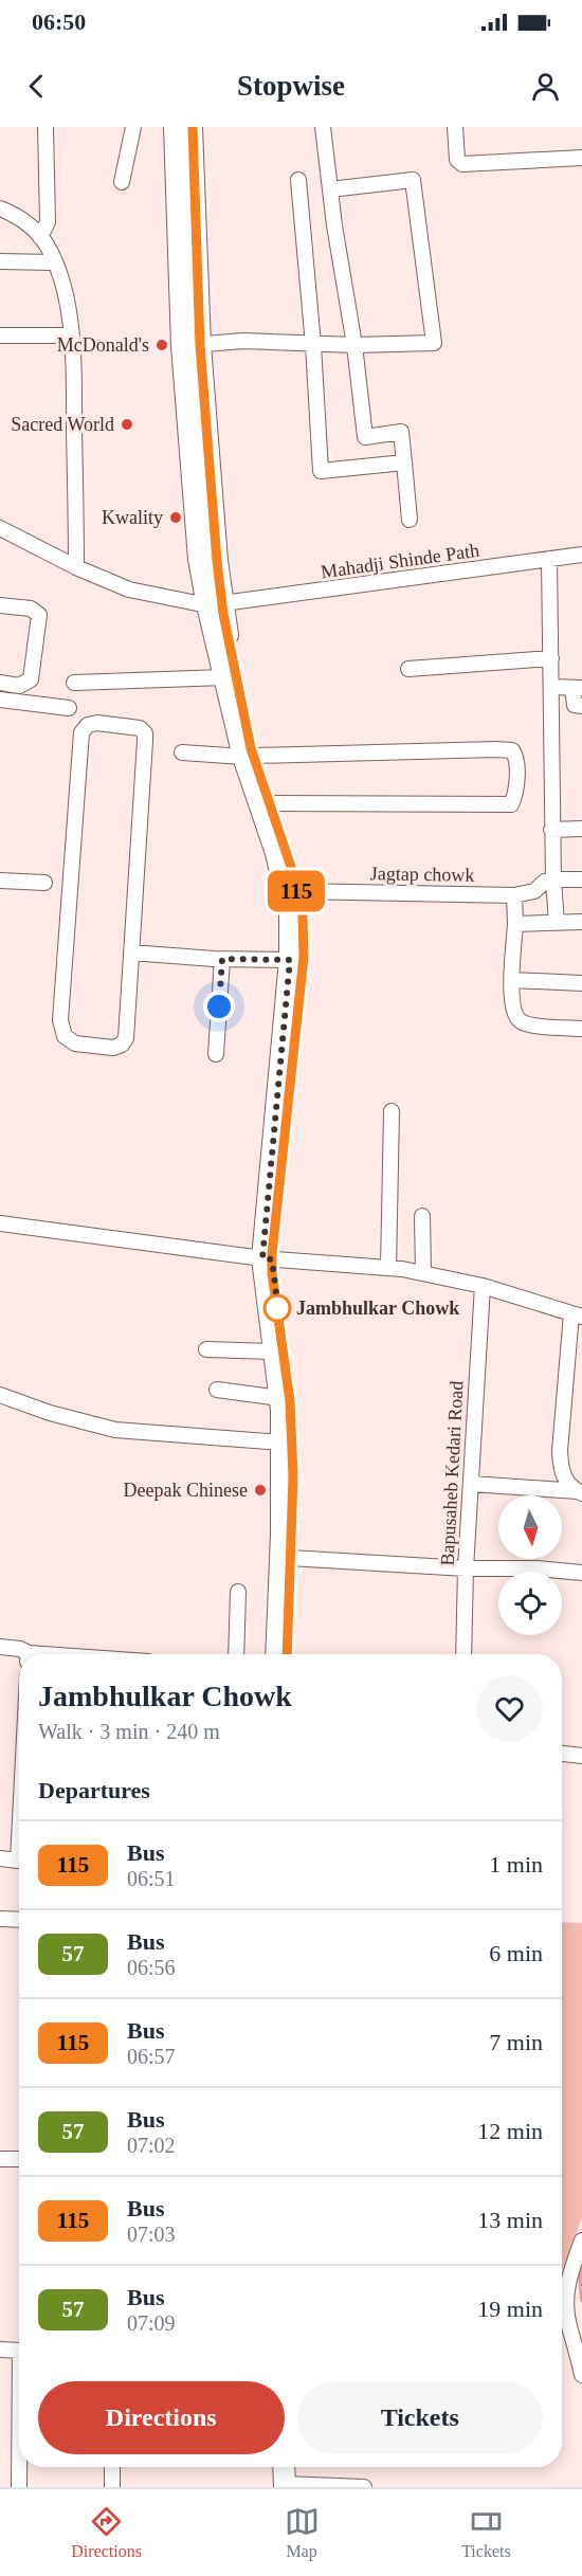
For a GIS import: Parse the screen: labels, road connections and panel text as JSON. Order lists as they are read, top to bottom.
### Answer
{
  "streets": {
    "street": ["Mahadji Shinde Path", "Jagtap chowk", "Bapusaheb Kedari Road"]
  },
  "places": [
    "McDonald's",
    "Sacred World",
    "Kwality",
    "Jambhulkar Chowk",
    "Deepak Chinese"
  ],
  "lines": ["bus line 115"],
  "north": "bottom",
  "page": {
    "status": "06:50",
    "header": "Stopwise",
    "on_map": "115",
    "heading": [
      ["Jambhulkar Chowk", "Walk · 3 min · 240 m"],
      "Departures"
    ],
    "list": [
      {
        "mark": "115",
        "name": "Bus",
        "note": "06:51",
        "value": "1 min"
      },
      {
        "mark": "57",
        "name": "Bus",
        "note": "06:56",
        "value": "6 min"
      },
      {
        "mark": "115",
        "name": "Bus",
        "note": "06:57",
        "value": "7 min"
      },
      {
        "mark": "57",
        "name": "Bus",
        "note": "07:02",
        "value": "12 min"
      },
      {
        "mark": "115",
        "name": "Bus",
        "note": "07:03",
        "value": "13 min"
      },
      {
        "mark": "57",
        "name": "Bus",
        "note": "07:09",
        "value": "19 min"
      }
    ],
    "buttons": ["Directions", "Tickets"],
    "tabs": ["Directions", "Map", "Tickets"]
  }
}
